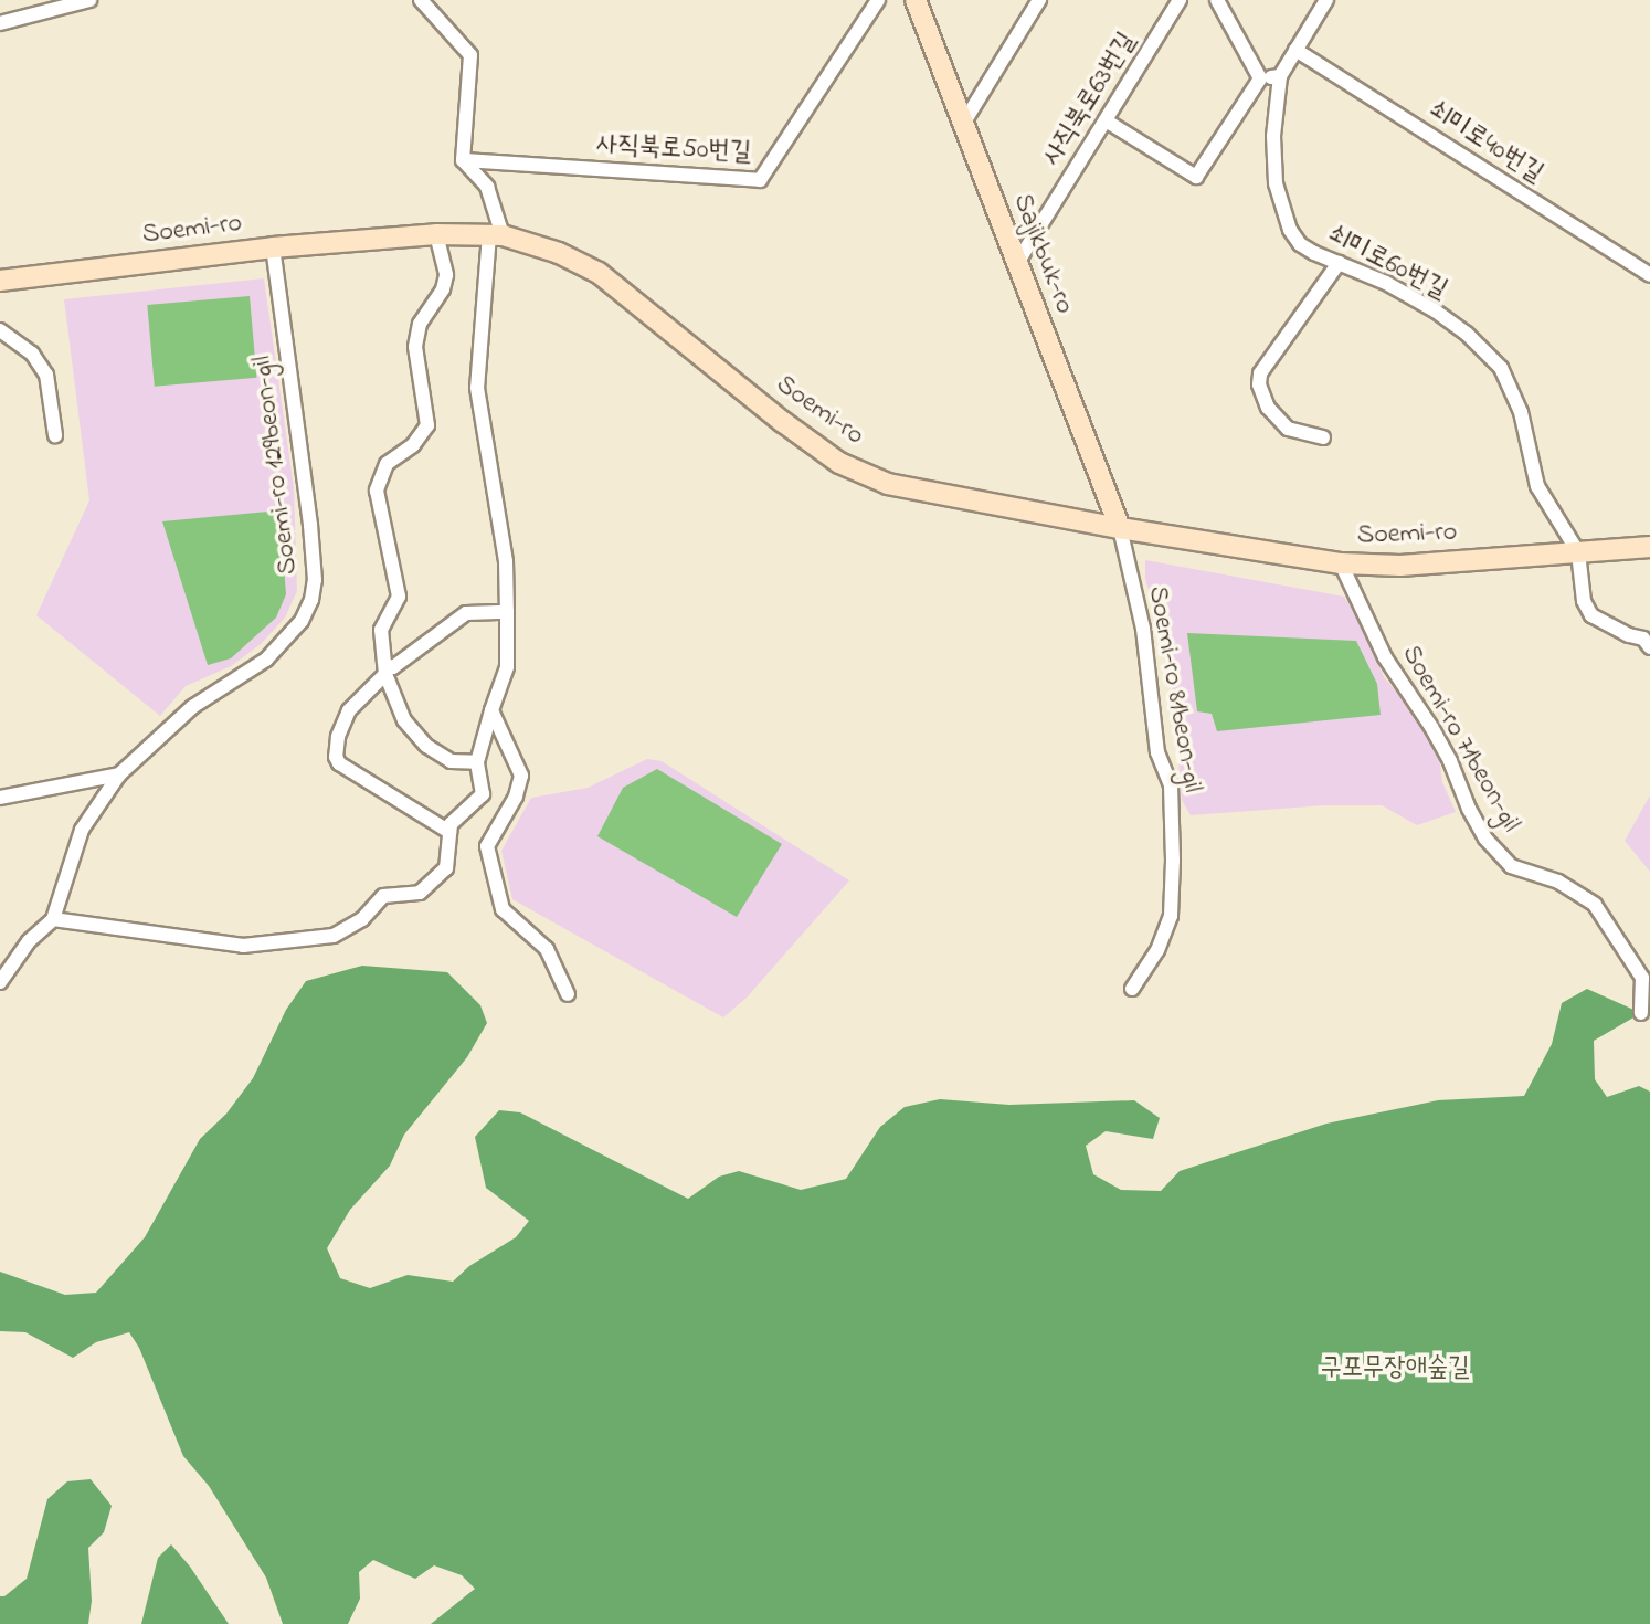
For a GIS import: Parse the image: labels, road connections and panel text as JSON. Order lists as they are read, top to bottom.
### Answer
{
  "streets": {
    "main road": ["Soemi-ro", "Sajikbuk-ro"],
    "street": [
      "사직북로63번길",
      "쇠미로40번길",
      "사직북로50번길",
      "쇠미로60번길",
      "Soemi-ro 129beon-gil",
      "Soemi-ro 81beon-gil",
      "Soemi-ro 71beon-gil"
    ]
  },
  "crossings": [
    ["사직북로63번길", "Sajikbuk-ro"],
    ["Soemi-ro", "Sajikbuk-ro"],
    ["Soemi-ro", "쇠미로60번길"],
    ["Soemi-ro", "Soemi-ro 129beon-gil"],
    ["Soemi-ro", "Soemi-ro 81beon-gil"],
    ["Soemi-ro", "Soemi-ro 71beon-gil"],
    ["Sajikbuk-ro", "Soemi-ro 81beon-gil"]
  ],
  "parks": ["구포무장애숲길"]
}
